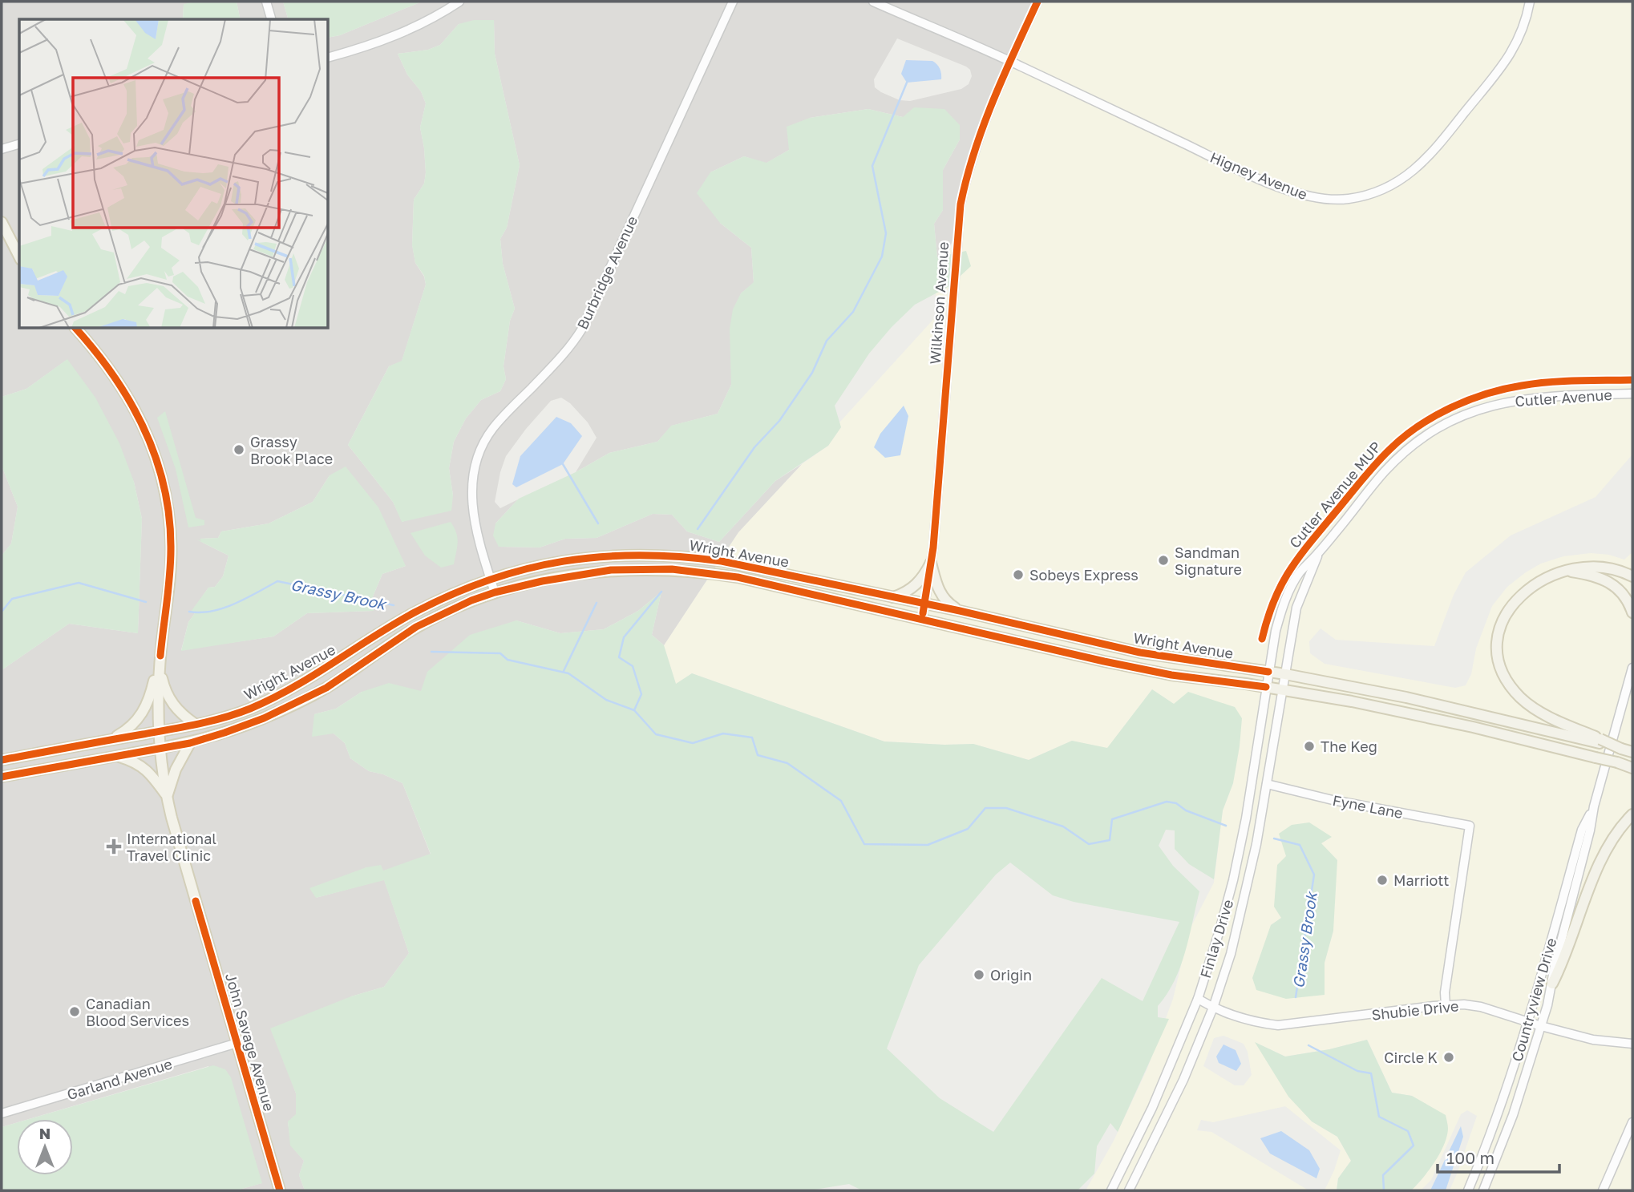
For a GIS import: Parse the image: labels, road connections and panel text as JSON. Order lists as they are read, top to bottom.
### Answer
{
  "streets": {
    "main road": ["Wright Avenue", "John Savage Avenue"],
    "street": [
      "Higney Avenue",
      "Burbridge Avenue",
      "Wilkinson Avenue",
      "Cutler Avenue",
      "Fyne Lane",
      "Finlay Drive",
      "Countryview Drive",
      "Shubie Drive",
      "Garland Avenue"
    ],
    "cycle path": ["Cutler Avenue MUP"]
  },
  "crossings": [
    ["Higney Avenue", "Wilkinson Avenue"],
    ["Burbridge Avenue", "Wright Avenue"],
    ["Wilkinson Avenue", "Wright Avenue"],
    ["Cutler Avenue", "Wright Avenue"],
    ["Cutler Avenue", "Finlay Drive"],
    ["Wright Avenue", "Finlay Drive"],
    ["Wright Avenue", "John Savage Avenue"],
    ["Fyne Lane", "Finlay Drive"],
    ["Fyne Lane", "Shubie Drive"],
    ["Finlay Drive", "Shubie Drive"],
    ["Countryview Drive", "Shubie Drive"],
    ["John Savage Avenue", "Garland Avenue"]
  ],
  "water": ["Grassy Brook"],
  "places": {
    "other": [
      "Grassy Brook Place",
      "Sandman Signature",
      "Sobeys Express",
      "The Keg",
      "Marriott",
      "Origin",
      "Canadian Blood Services",
      "Circle K"
    ],
    "health": ["International Travel Clinic"]
  },
  "scale_bar": "100 m",
  "north": "top"
}
